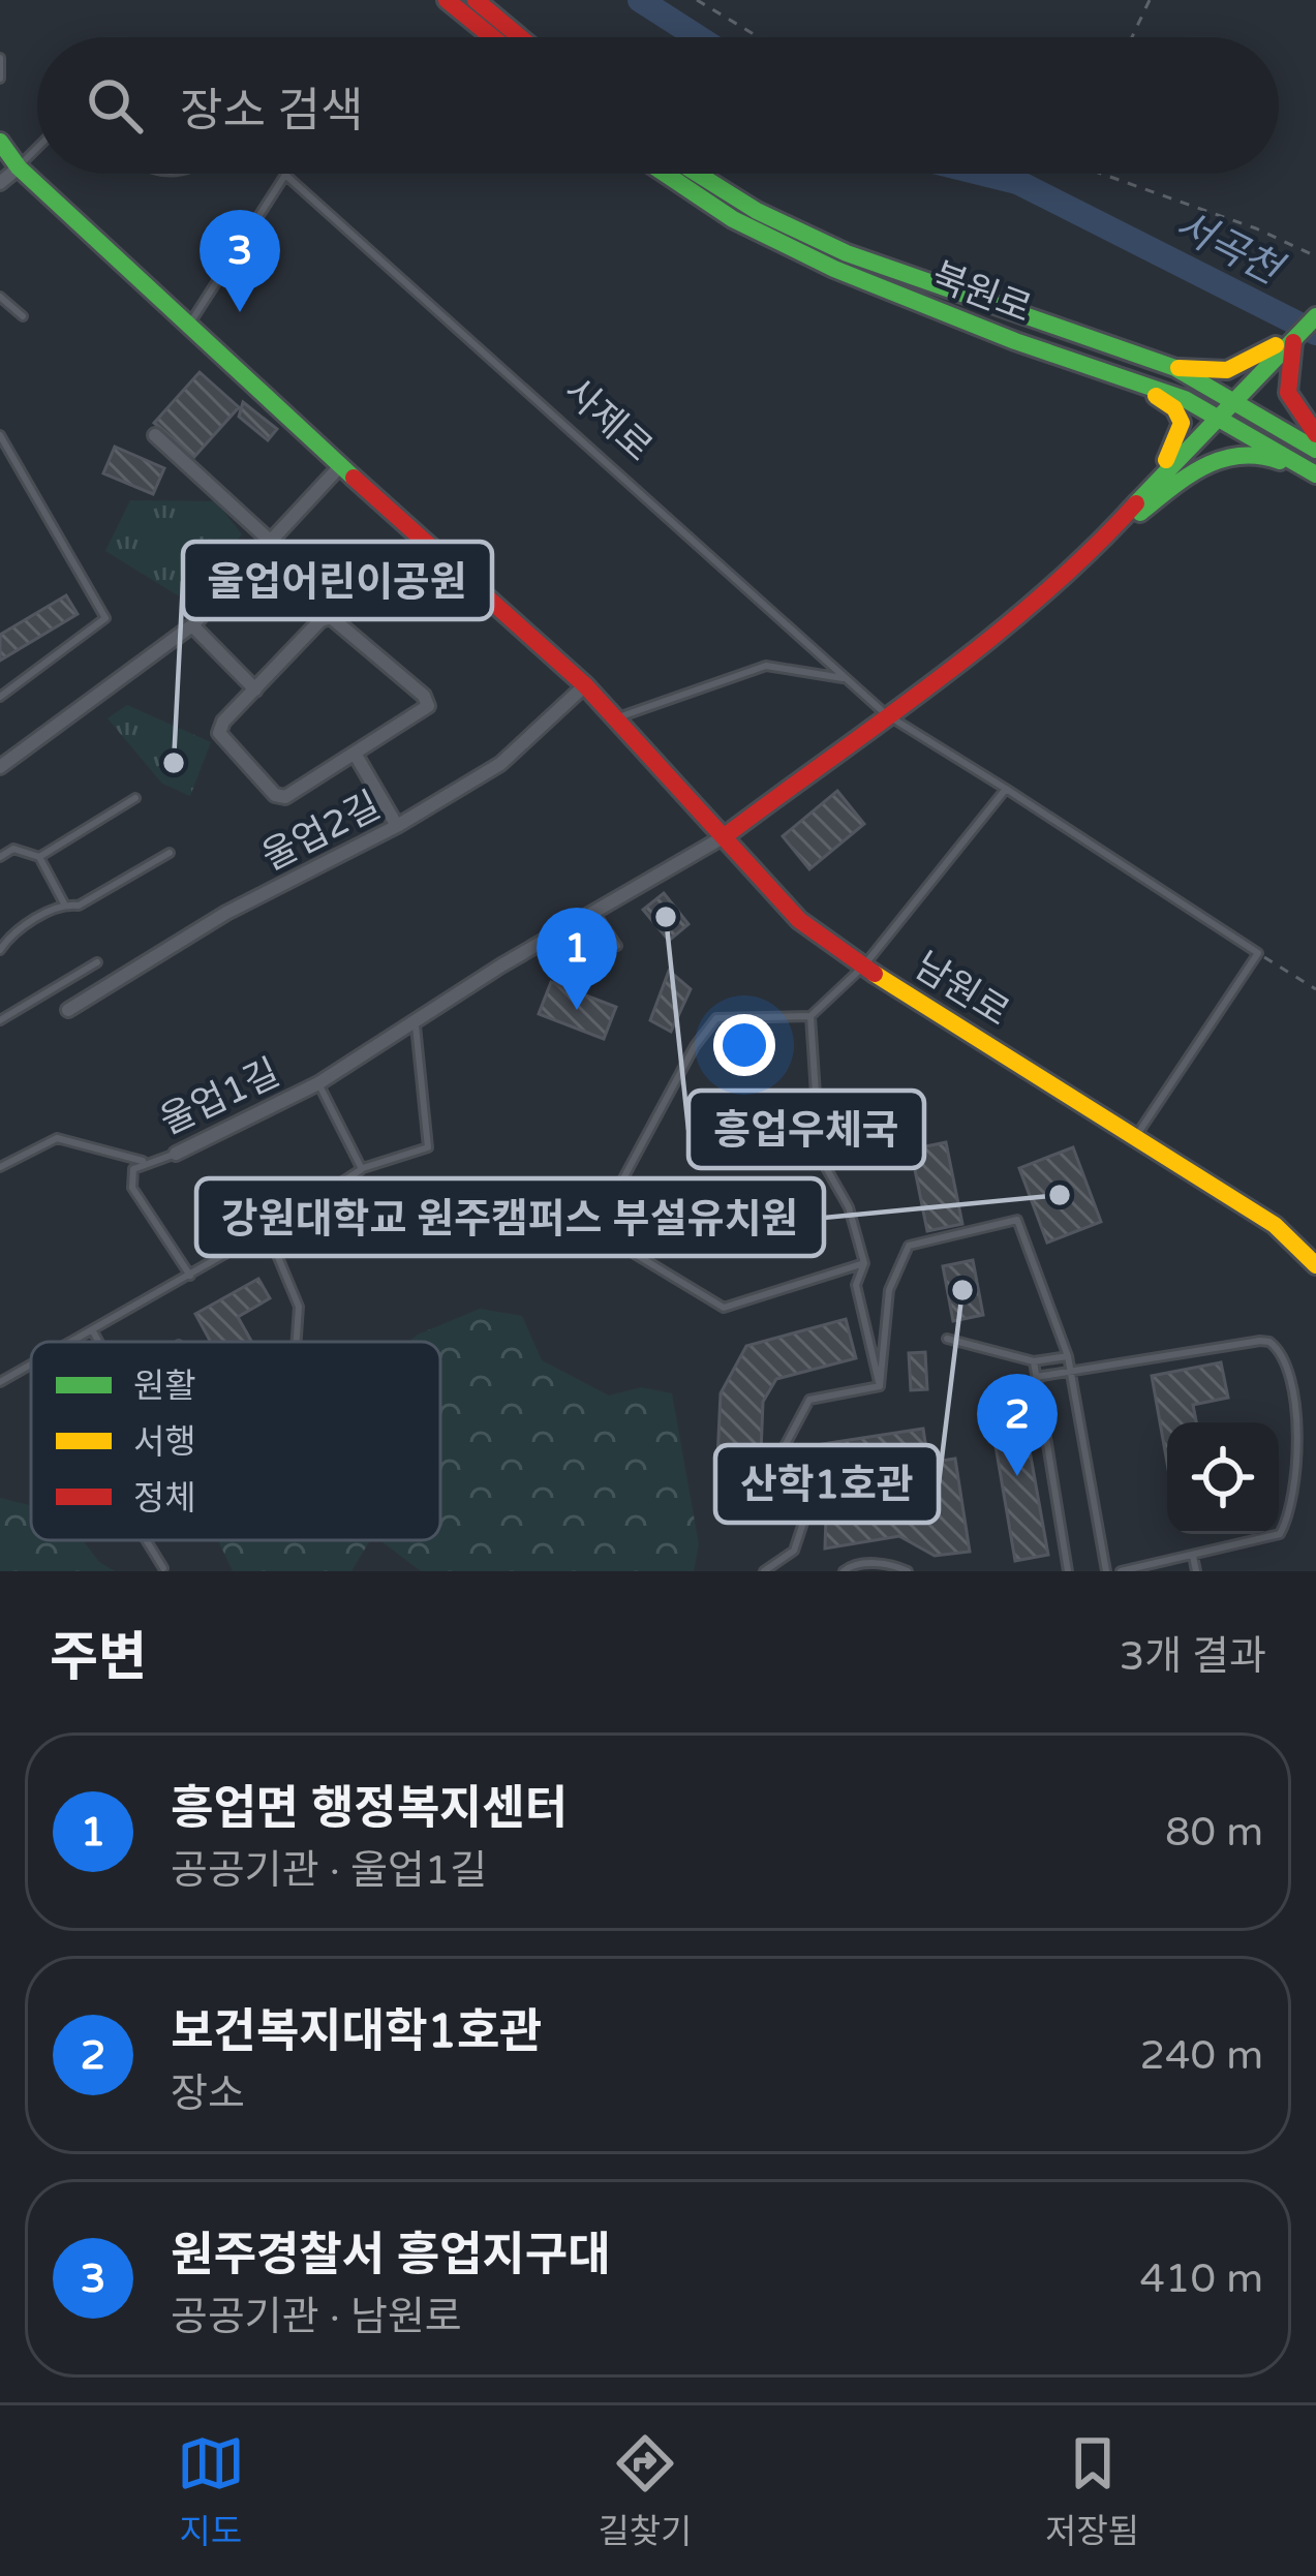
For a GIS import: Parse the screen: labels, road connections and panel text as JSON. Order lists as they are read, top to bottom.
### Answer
{
  "streets": {
    "street": [
      "북원로",
      "울업2길",
      "남원로",
      "울업1길"
    ],
    "lane": ["사제로"]
  },
  "crossings": [
    ["사제로", "남원로"],
    ["울업2길", "남원로"],
    ["남원로", "울업1길"]
  ],
  "water": ["서곡천"],
  "places": [
    "울업어린이공원",
    "흥업우체국",
    "강원대학교 원주캠퍼스 부설유치원",
    "산학1호관"
  ],
  "legend": ["원활", "서행", "정체"],
  "page": {
    "search": "장소 검색",
    "pins": ["3", "1", "2"],
    "heading": ["주변", "3개 결과"],
    "list": [
      {
        "mark": "1",
        "name": "흥업면 행정복지센터",
        "note": "공공기관 · 울업1길",
        "value": "80 m"
      },
      {
        "mark": "2",
        "name": "보건복지대학1호관",
        "note": "장소",
        "value": "240 m"
      },
      {
        "mark": "3",
        "name": "원주경찰서 흥업지구대",
        "note": "공공기관 · 남원로",
        "value": "410 m"
      }
    ],
    "nav": ["지도", "길찾기", "저장됨"]
  }
}
